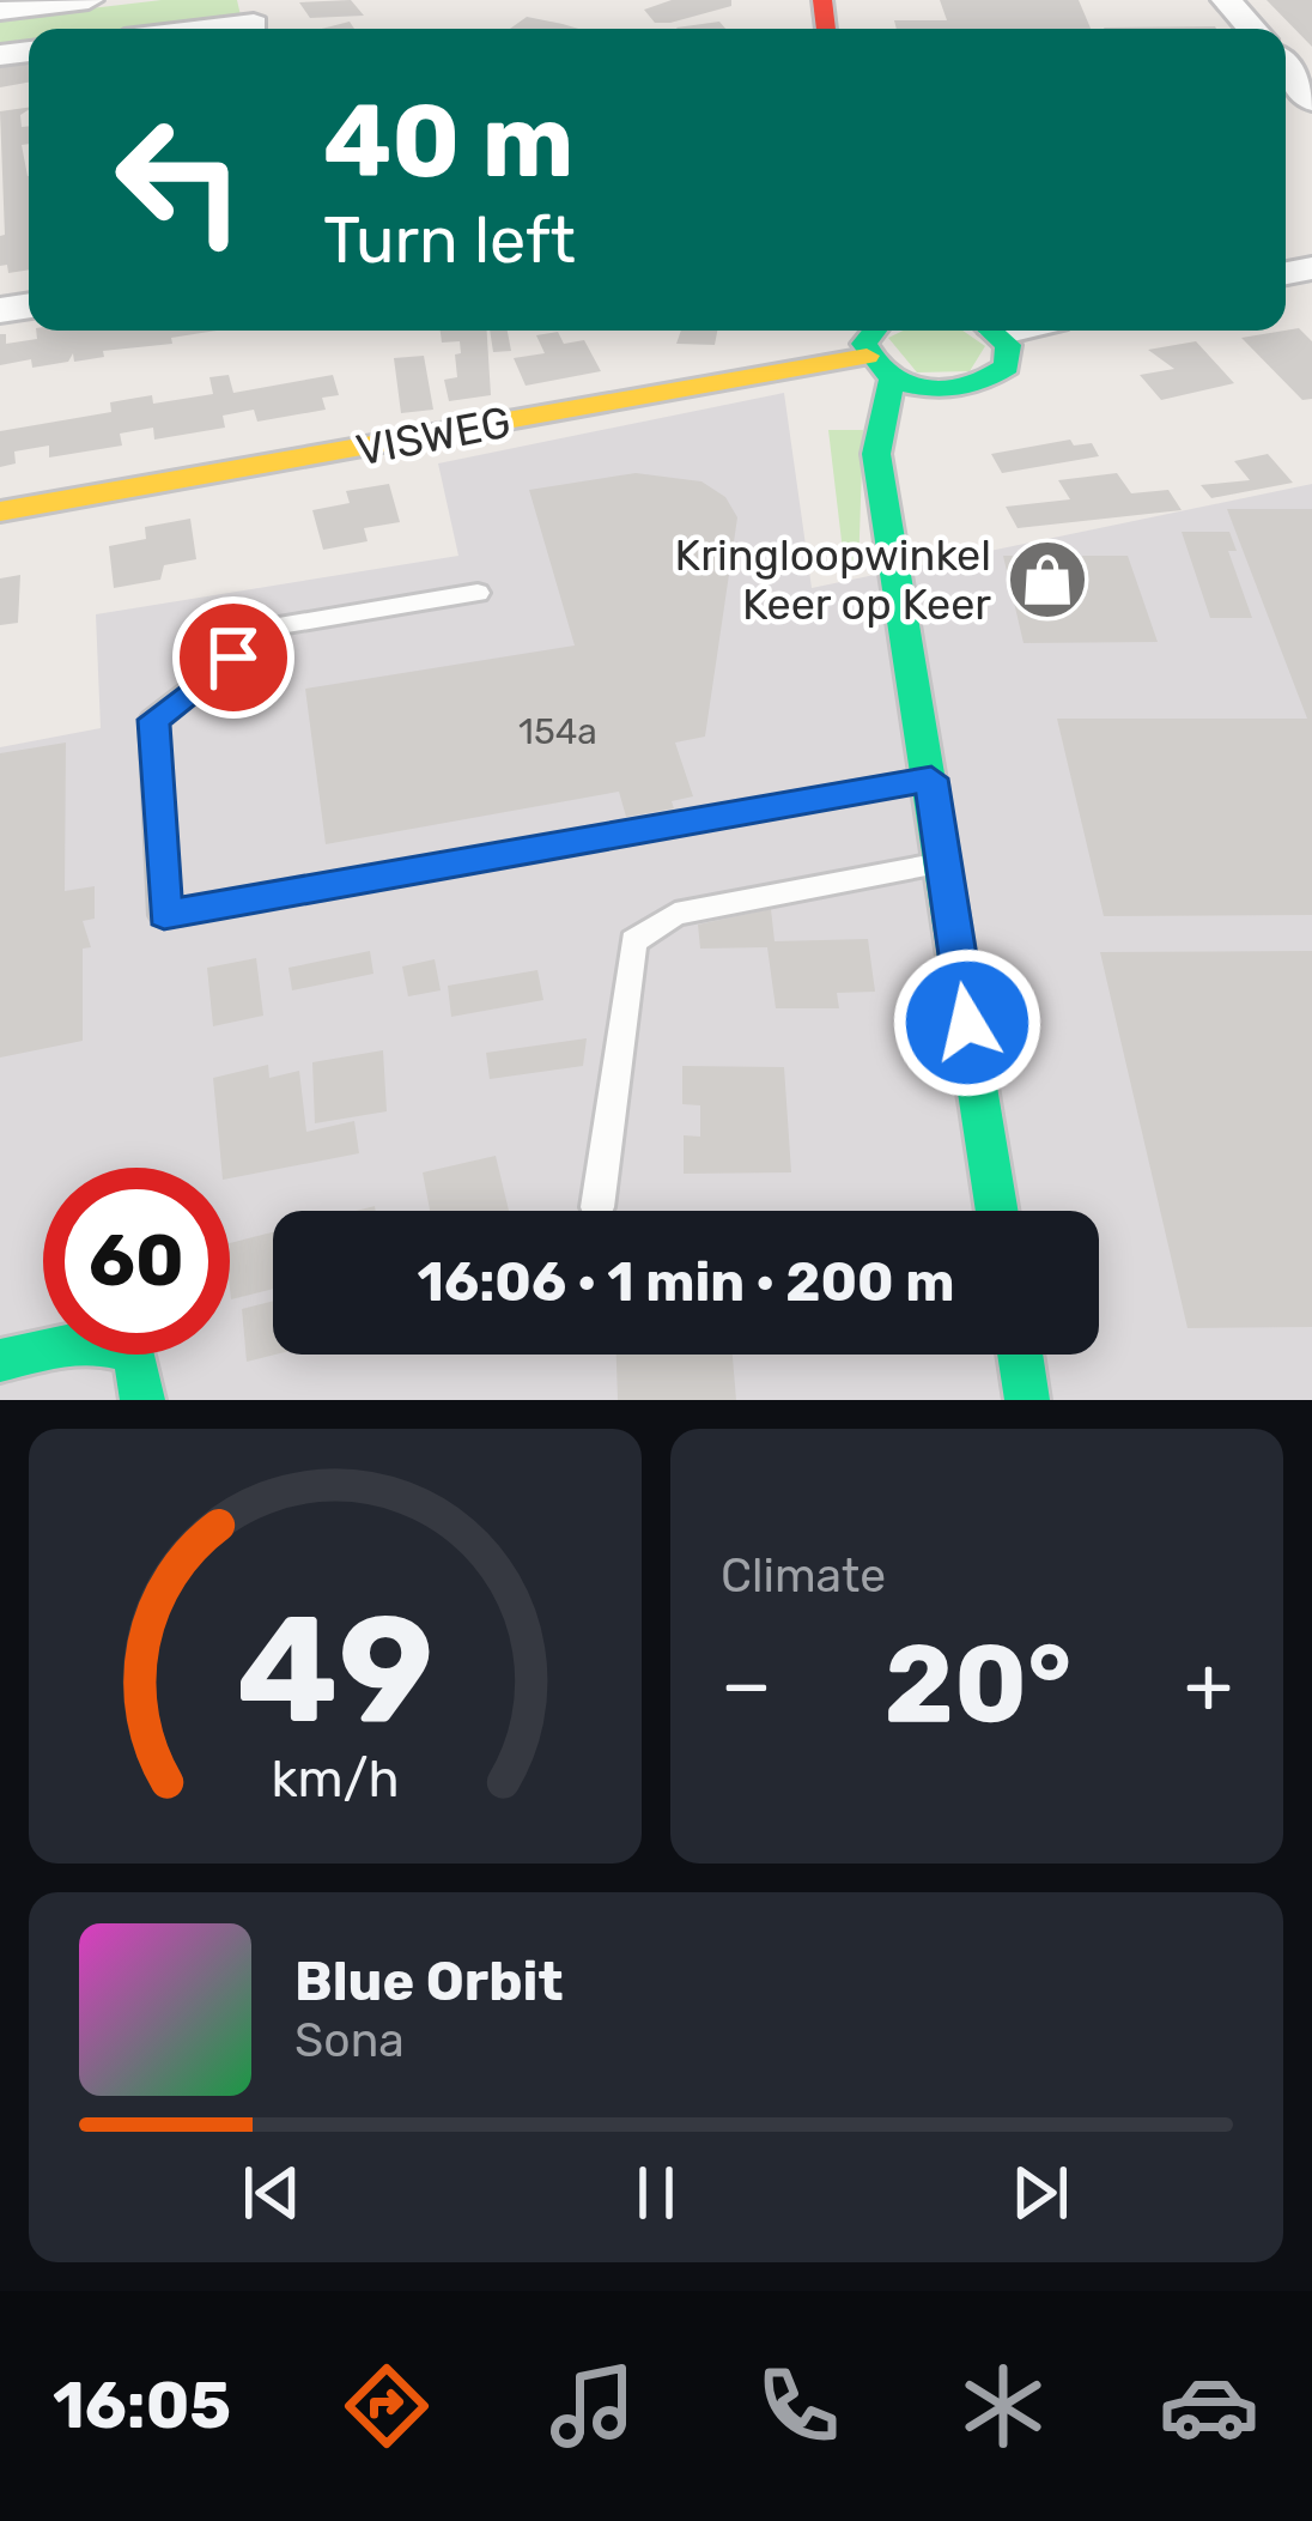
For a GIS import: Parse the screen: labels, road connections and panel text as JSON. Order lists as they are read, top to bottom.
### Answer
{
  "streets": {
    "main road": ["VISWEG"]
  },
  "places": {
    "shop": ["Kringloopwinkel Keer op Keer"]
  },
  "house_numbers": ["154a"],
  "page": {
    "turn": ["40 m", "Turn left"],
    "limit": "60",
    "trip": "16:06 · 1 min · 200 m",
    "tile": "Climate",
    "heat": ["−", "20°", "+"],
    "song": ["Blue Orbit", "Sona"],
    "tabs": "16:05",
    "gauge": ["49", "km/h"]
  }
}
